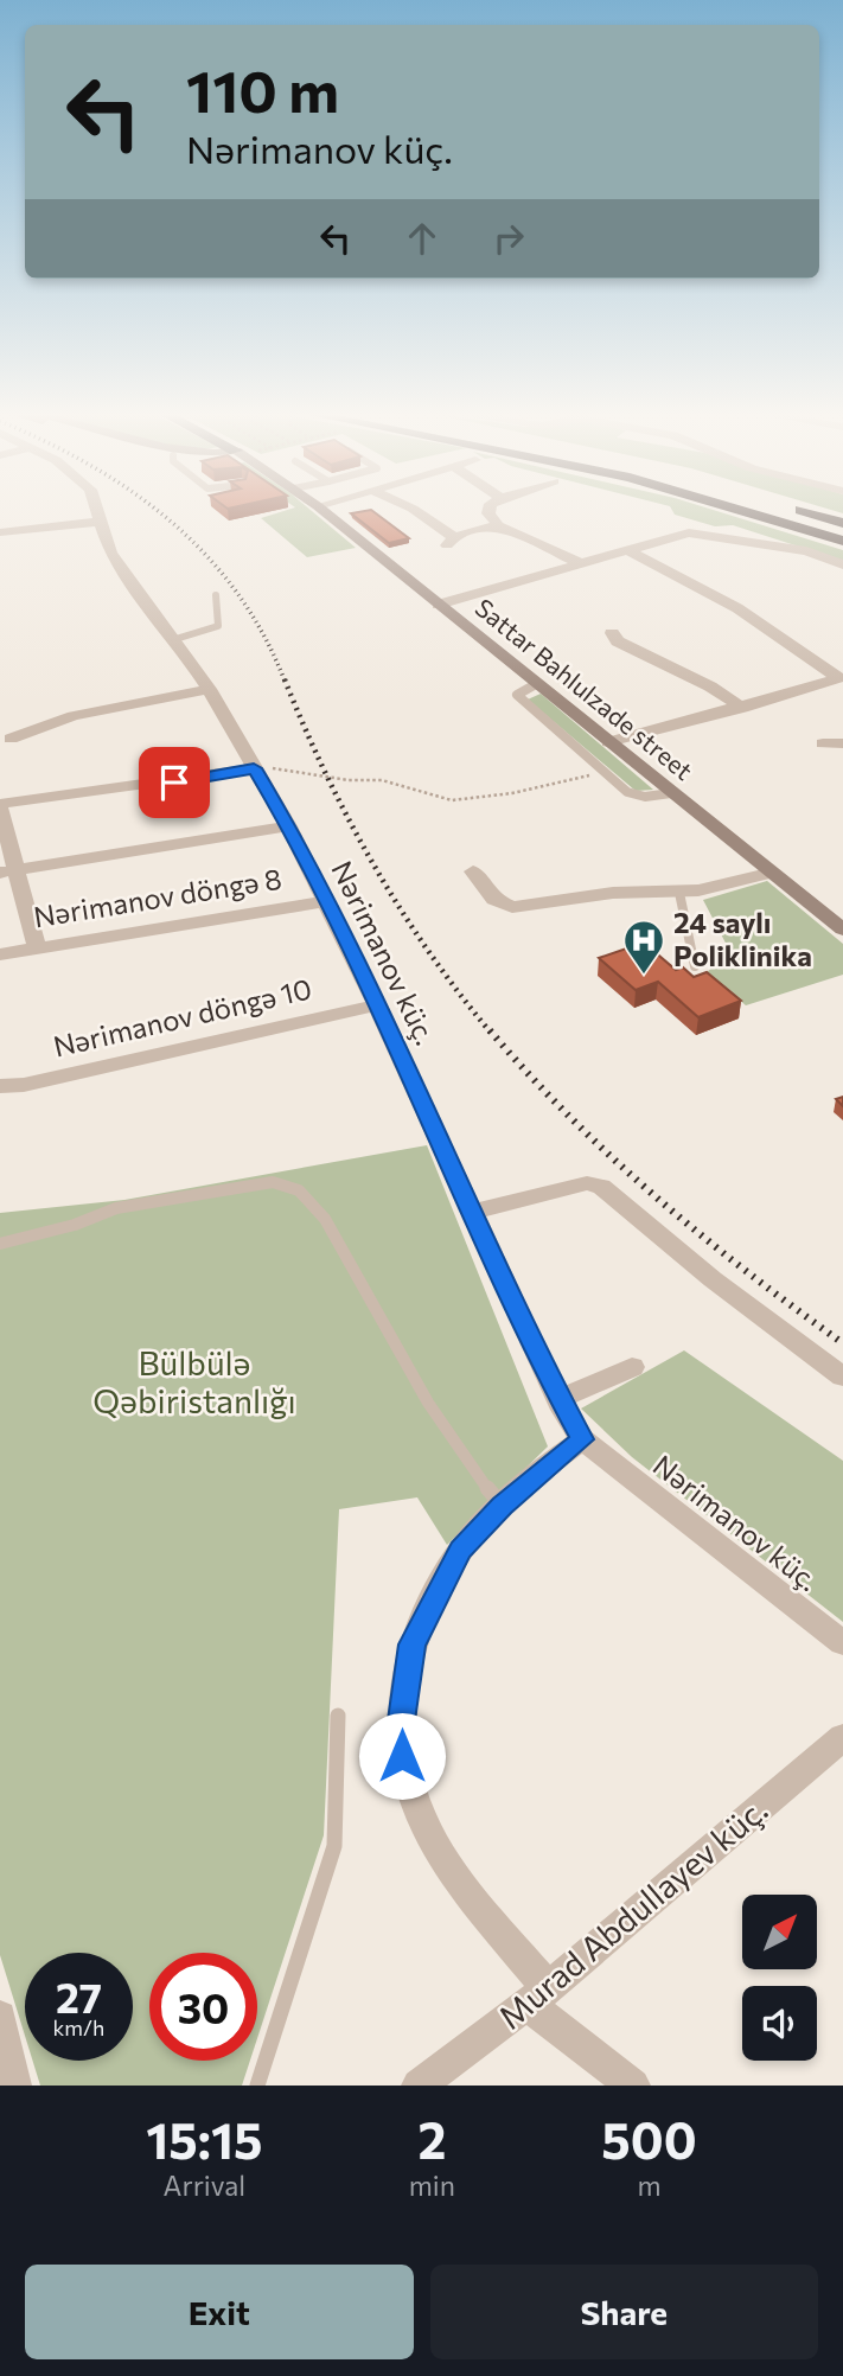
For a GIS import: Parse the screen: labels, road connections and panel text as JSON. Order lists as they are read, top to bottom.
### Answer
{
  "streets": {
    "main road": ["Sattar Bahlulzade street"],
    "street": [
      "Nərimanov döngə 8",
      "Nərimanov küç.",
      "Nərimanov döngə 10",
      "Murad Abdullayev küç."
    ]
  },
  "crossings": [
    ["Nərimanov döngə 8", "Nərimanov küç."],
    ["Nərimanov küç.", "Nərimanov döngə 10"]
  ],
  "parks": ["Bülbülə Qəbiristanlığı"],
  "places": {
    "hospital": ["24 saylı Poliklinika"]
  },
  "north": "top right",
  "page": {
    "turn": ["110 m", "Nərimanov küç."],
    "speed": "27 km/h",
    "limit": "30",
    "eta": [
      "15:15",
      "Arrival",
      "2",
      "min",
      "500",
      "m"
    ],
    "buttons": ["Exit", "Share"]
  }
}
